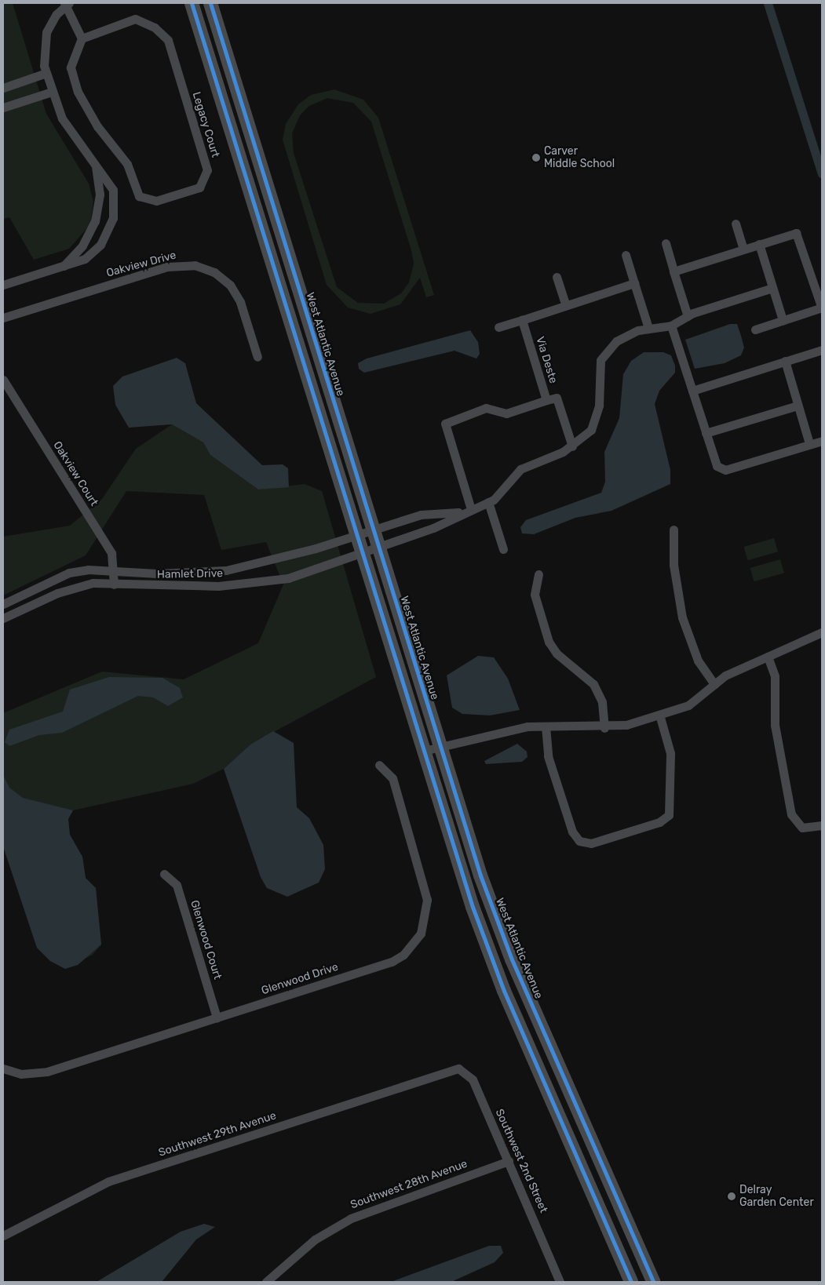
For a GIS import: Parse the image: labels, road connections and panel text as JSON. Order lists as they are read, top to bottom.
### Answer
{
  "streets": {
    "main road": ["West Atlantic Avenue"],
    "street": [
      "Legacy Court",
      "Oakview Drive",
      "Via Deste",
      "Oakview Court",
      "Hamlet Drive",
      "Glenwood Court",
      "Glenwood Drive",
      "Southwest 29th Avenue",
      "Southwest 2nd Street",
      "Southwest 28th Avenue"
    ]
  },
  "crossings": [
    ["West Atlantic Avenue", "Hamlet Drive"],
    ["Oakview Court", "Hamlet Drive"],
    ["Glenwood Court", "Glenwood Drive"],
    ["Southwest 29th Avenue", "Southwest 2nd Street"],
    ["Southwest 2nd Street", "Southwest 28th Avenue"]
  ],
  "places": ["Carver Middle School", "Delray Garden Center"]
}
